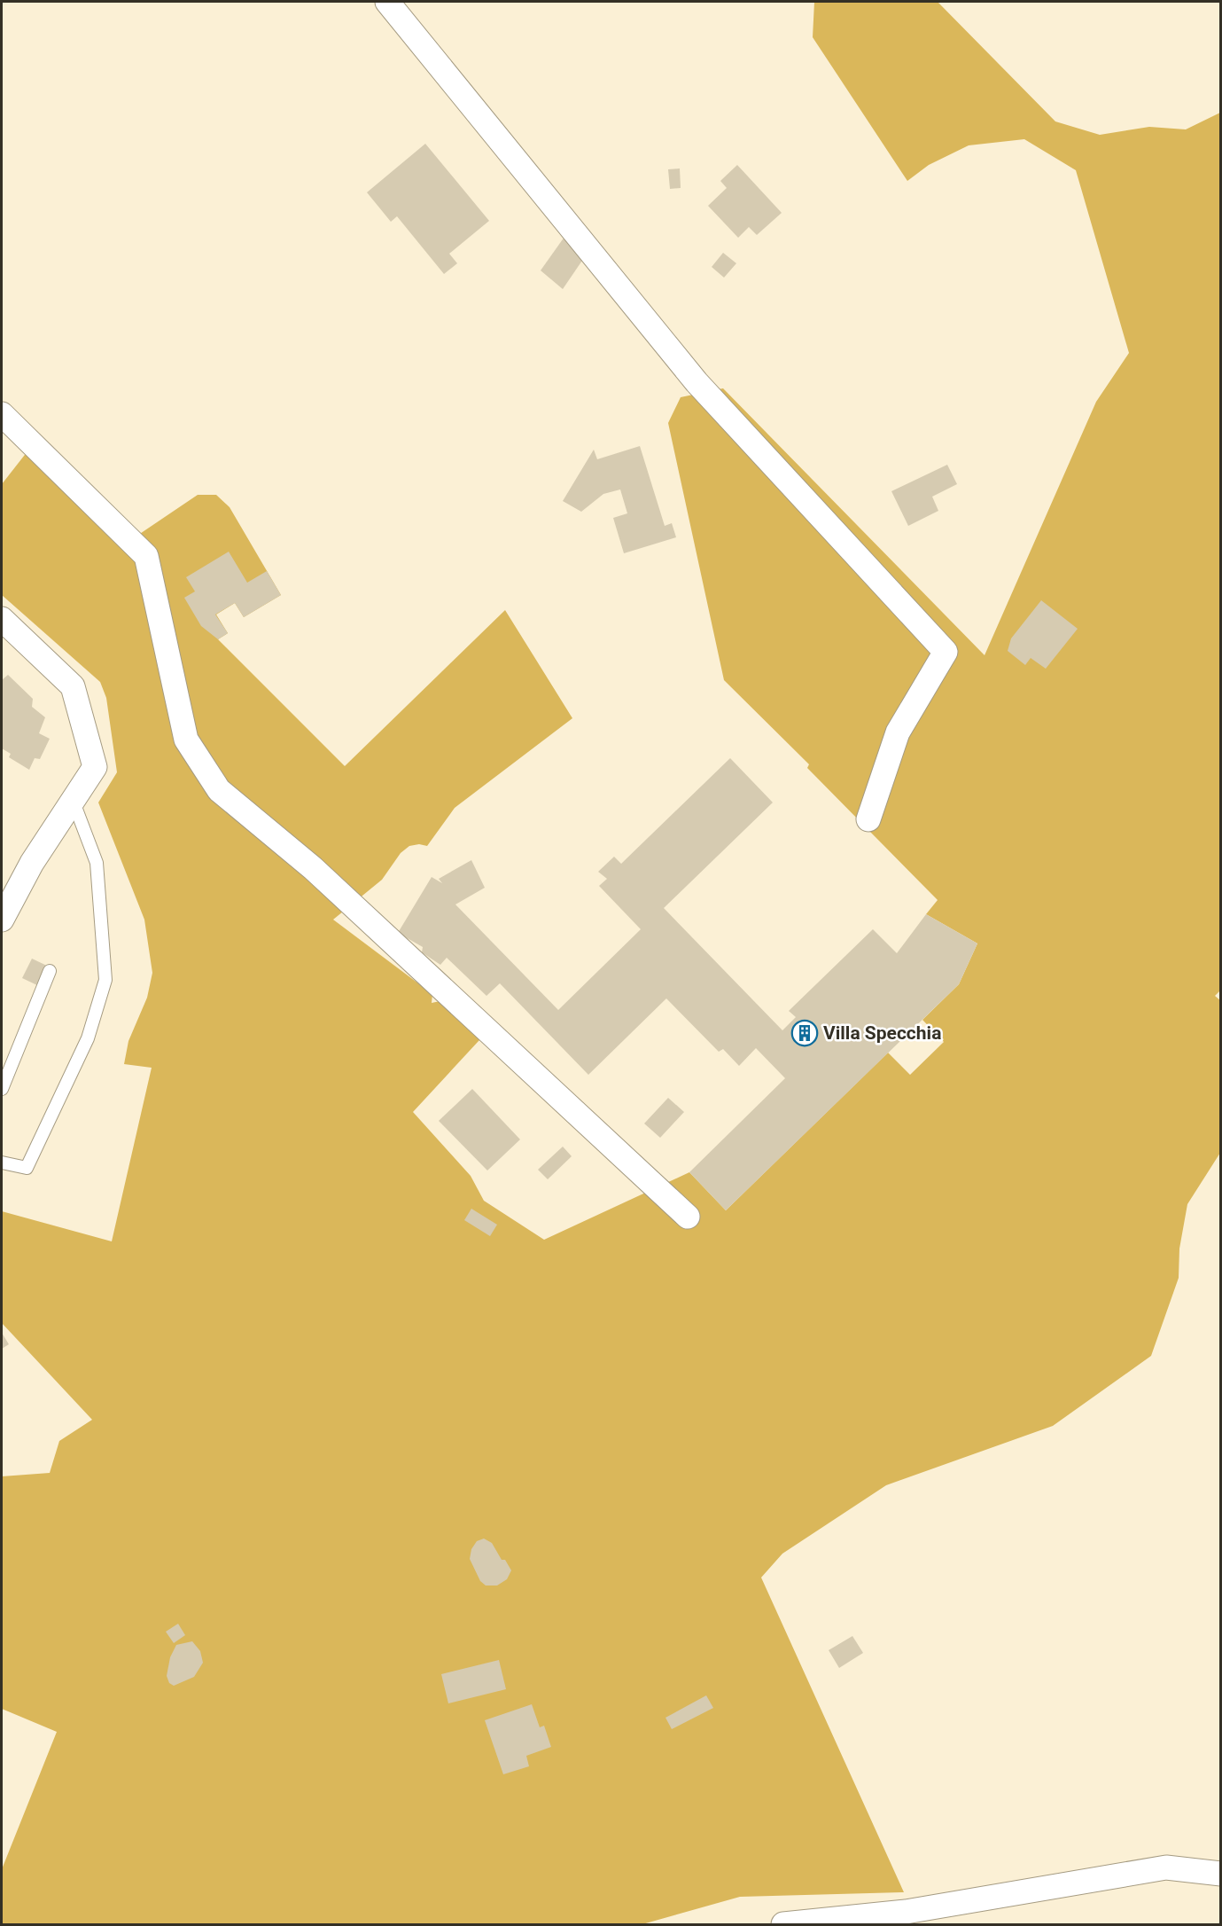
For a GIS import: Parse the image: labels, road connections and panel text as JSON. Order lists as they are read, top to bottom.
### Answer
{
  "places": {
    "building": ["Villa Specchia"]
  }
}
